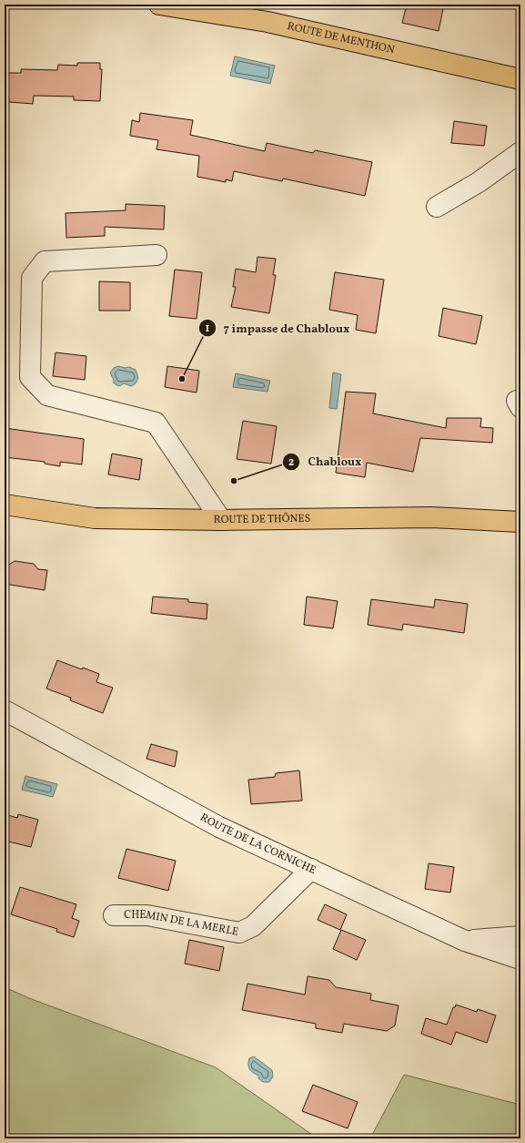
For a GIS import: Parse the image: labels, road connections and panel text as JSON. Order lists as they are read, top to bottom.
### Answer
{
  "streets": {
    "main road": ["ROUTE DE MENTHON", "ROUTE DE THÔNES"],
    "street": ["ROUTE DE LA CORNICHE", "CHEMIN DE LA MERLE"]
  },
  "crossings": [
    ["ROUTE DE LA CORNICHE", "CHEMIN DE LA MERLE"]
  ],
  "places": ["7 impasse de Chabloux", "Chabloux"]
}
